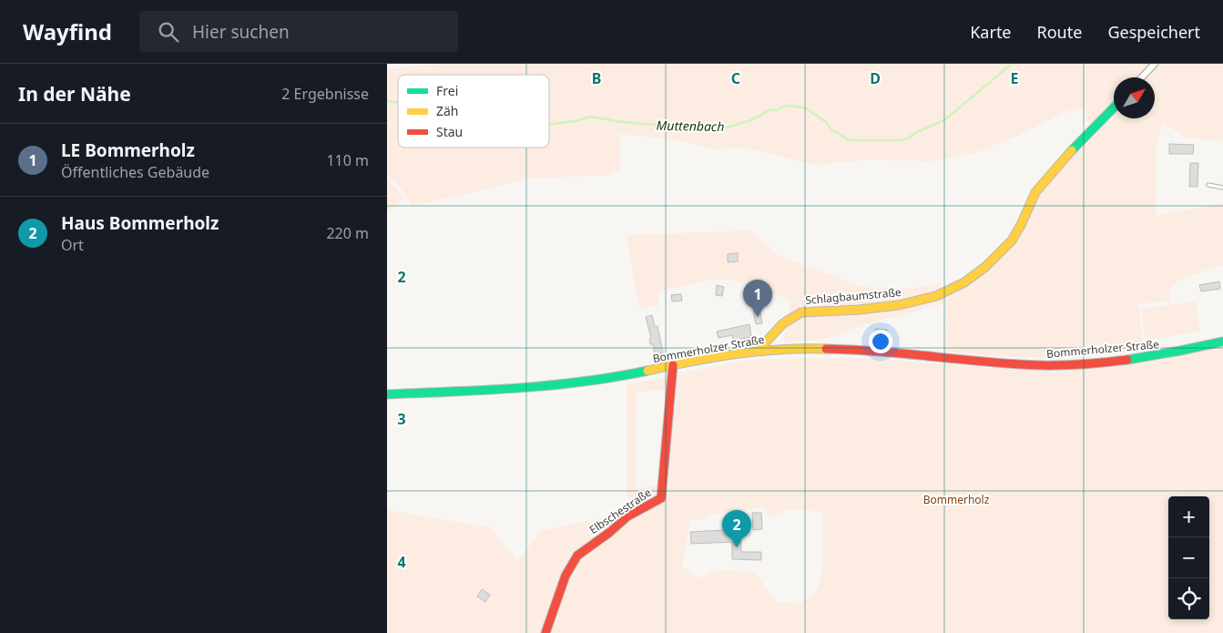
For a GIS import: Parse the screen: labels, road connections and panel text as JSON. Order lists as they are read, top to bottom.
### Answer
{
  "streets": {
    "main road": ["Schlagbaumstraße", "Bommerholzer Straße", "Elbschestraße"]
  },
  "crossings": [
    ["Schlagbaumstraße", "Bommerholzer Straße"],
    ["Bommerholzer Straße", "Elbschestraße"]
  ],
  "water": ["Muttenbach"],
  "parks": ["Bommerholz"],
  "legend": ["Frei", "Zäh", "Stau"],
  "north": "top right",
  "page": {
    "header": "Wayfind",
    "search": "Hier suchen",
    "nav": ["Karte", "Route", "Gespeichert"],
    "heading": ["In der Nähe", "2 Ergebnisse"],
    "list": [
      {
        "mark": "1",
        "name": "LE Bommerholz",
        "note": "Öffentliches Gebäude",
        "value": "110 m"
      },
      {
        "mark": "2",
        "name": "Haus Bommerholz",
        "note": "Ort",
        "value": "220 m"
      }
    ],
    "pins": ["1", "2"],
    "map_buttons": ["+", "−"]
  },
  "grid": {
    "columns": [
      "B",
      "C",
      "D",
      "E"
    ],
    "rows": ["2", "3", "4"]
  }
}
